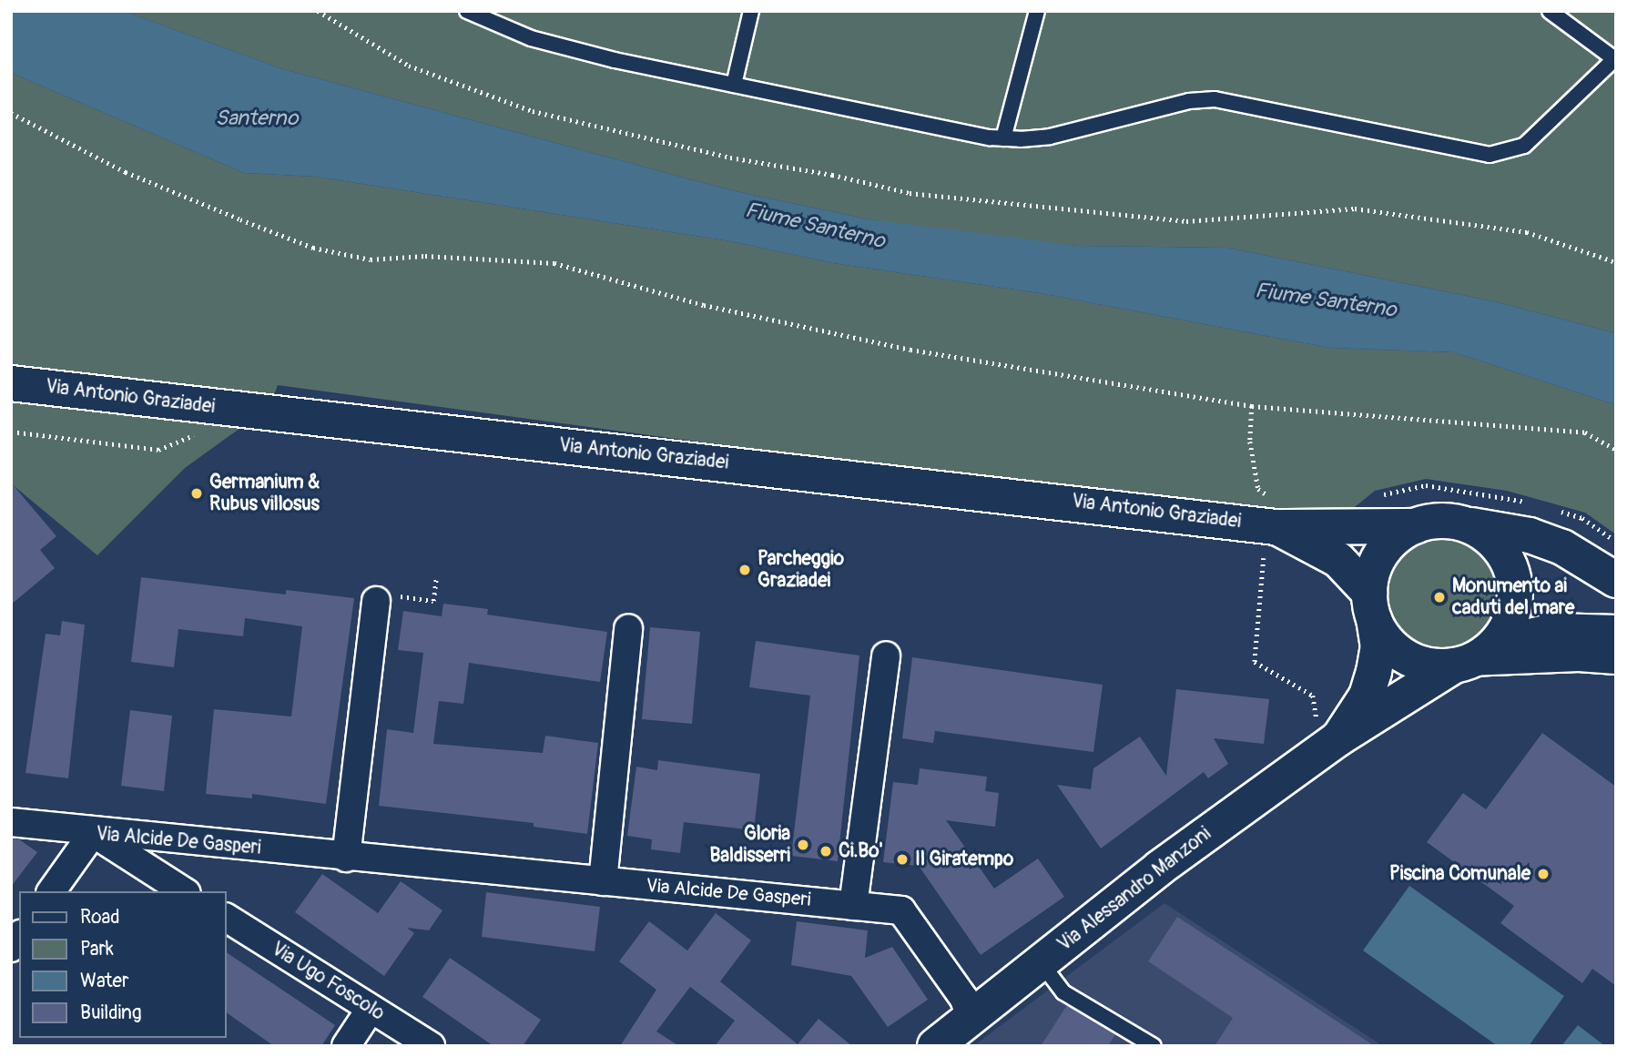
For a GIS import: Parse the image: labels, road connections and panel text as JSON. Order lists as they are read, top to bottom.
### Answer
{
  "streets": {
    "street": [
      "Via Antonio Graziadei",
      "Via Alcide De Gasperi",
      "Via Alessandro Manzoni",
      "Via Ugo Foscolo"
    ]
  },
  "crossings": [
    ["Via Antonio Graziadei", "Via Alessandro Manzoni"],
    ["Via Alcide De Gasperi", "Via Alessandro Manzoni"]
  ],
  "water": ["Santerno", "Fiume Santerno"],
  "places": [
    "Germanium & Rubus villosus",
    "Parcheggio Graziadei",
    "Monumento ai caduti del mare",
    "Gloria Baldisserri",
    "Ci.Bo'",
    "Il Giratempo",
    "Piscina Comunale"
  ],
  "legend": [
    "Road",
    "Park",
    "Water",
    "Building"
  ]
}
